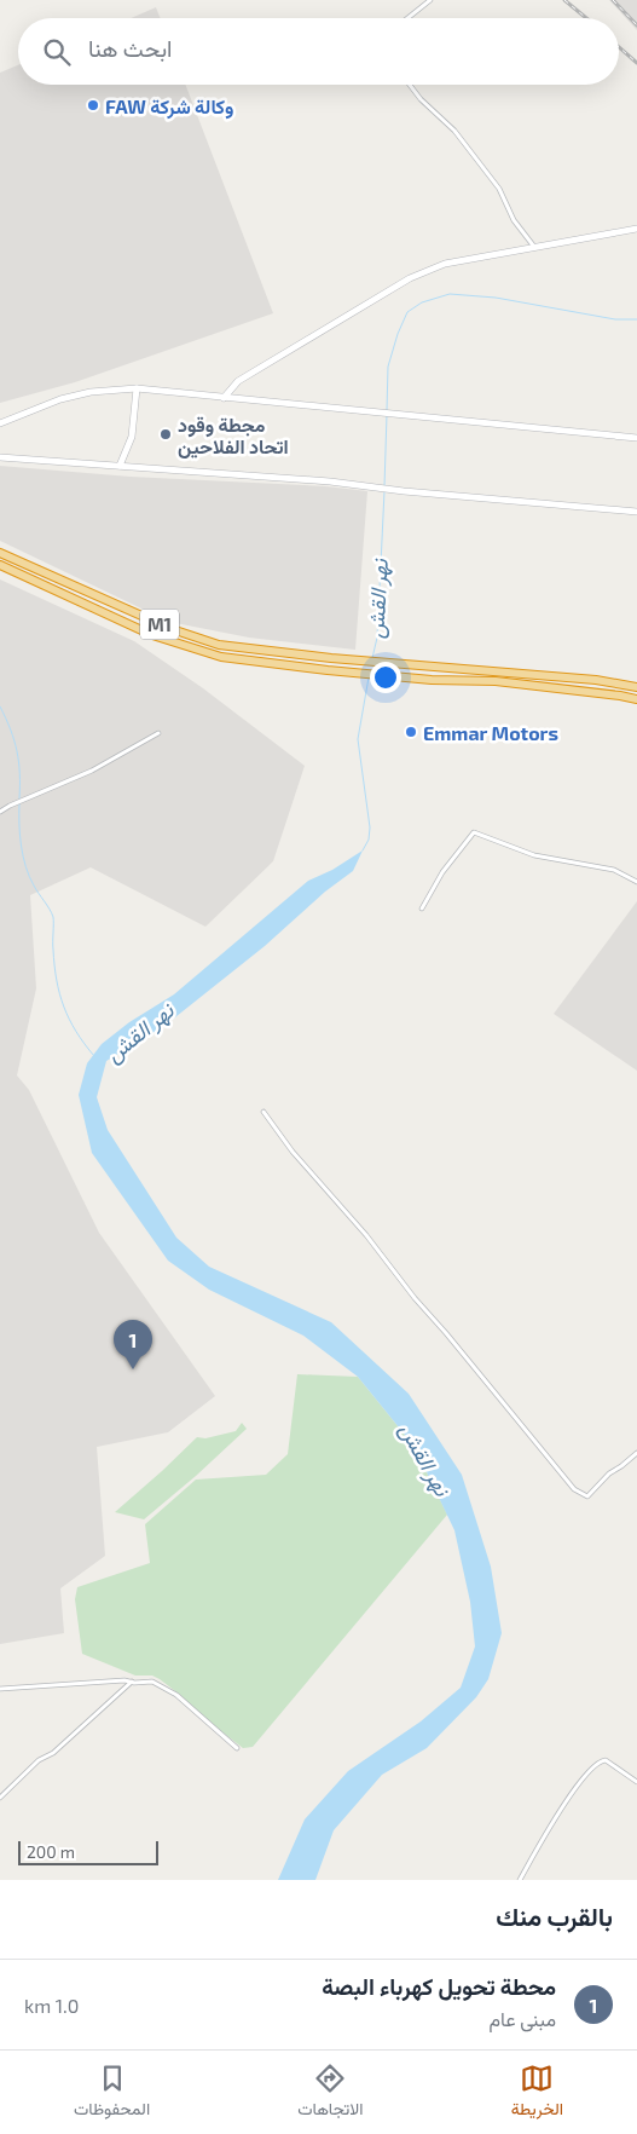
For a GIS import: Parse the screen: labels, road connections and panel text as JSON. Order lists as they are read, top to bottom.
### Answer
{
  "streets": {
    "highway": ["M1"]
  },
  "water": ["نهر القش"],
  "places": ["FAW وكالة شركة", "مجطة وقود اتحاد الفلاحين", "Emmar Motors"],
  "scale_bar": "200 m",
  "page": {
    "search": "ابحث هنا",
    "pins": "1",
    "scale": "200 m",
    "heading": "بالقرب منك",
    "list": [
      {
        "mark": "1",
        "name": "محطة تحويل كهرباء البصة",
        "note": "مبنى عام",
        "value": "1.0 km"
      }
    ],
    "nav": ["الخريطة", "الاتجاهات", "المحفوظات"]
  }
}
